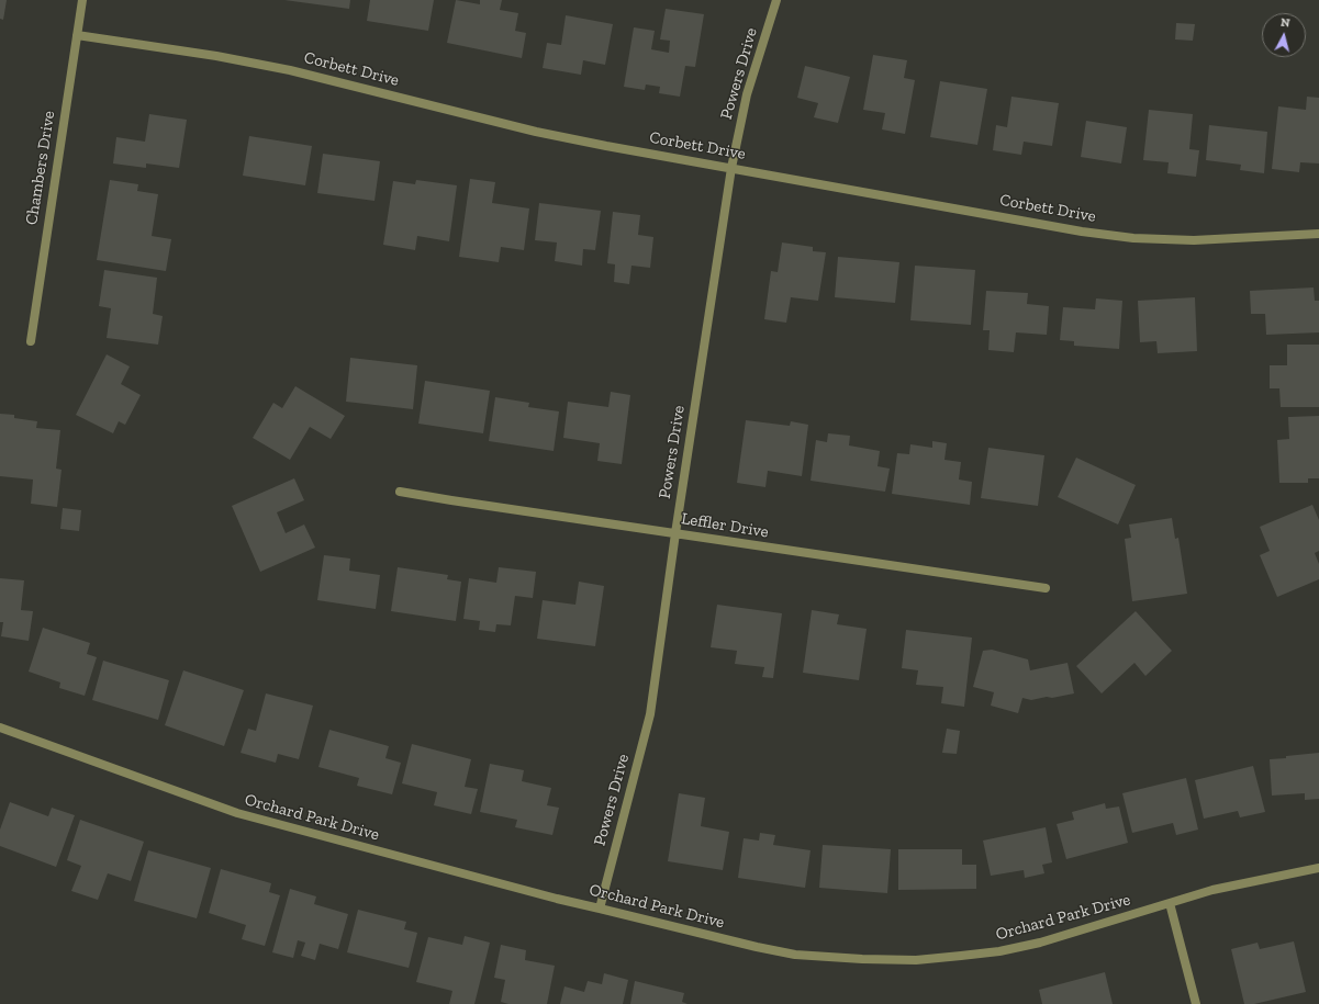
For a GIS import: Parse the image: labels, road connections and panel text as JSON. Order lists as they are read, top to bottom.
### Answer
{
  "streets": {
    "street": [
      "Corbett Drive",
      "Powers Drive",
      "Chambers Drive",
      "Leffler Drive",
      "Orchard Park Drive"
    ]
  },
  "crossings": [
    ["Corbett Drive", "Powers Drive"],
    ["Corbett Drive", "Chambers Drive"],
    ["Powers Drive", "Leffler Drive"],
    ["Powers Drive", "Orchard Park Drive"]
  ],
  "north": "top"
}
